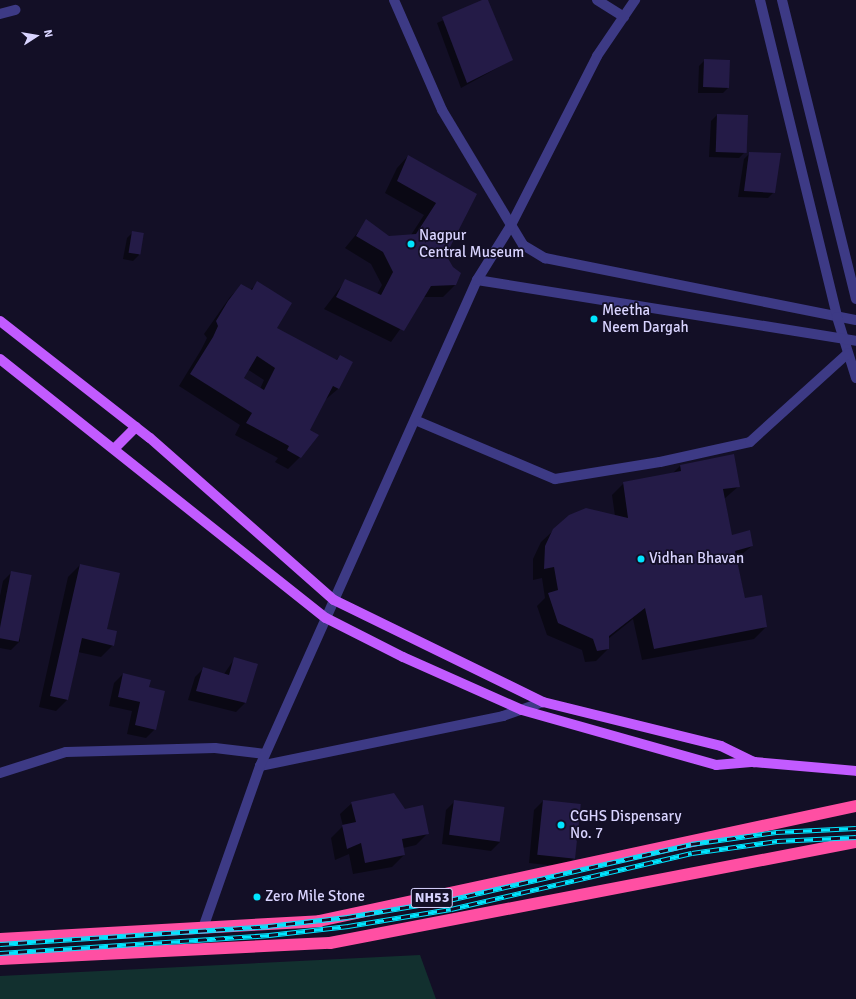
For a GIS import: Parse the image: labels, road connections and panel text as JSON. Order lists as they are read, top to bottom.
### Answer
{
  "streets": {
    "highway": ["NH53"]
  },
  "places": [
    "Nagpur Central Museum",
    "Meetha Neem Dargah",
    "Vidhan Bhavan",
    "CGHS Dispensary No. 7",
    "Zero Mile Stone"
  ],
  "north": "right"
}
